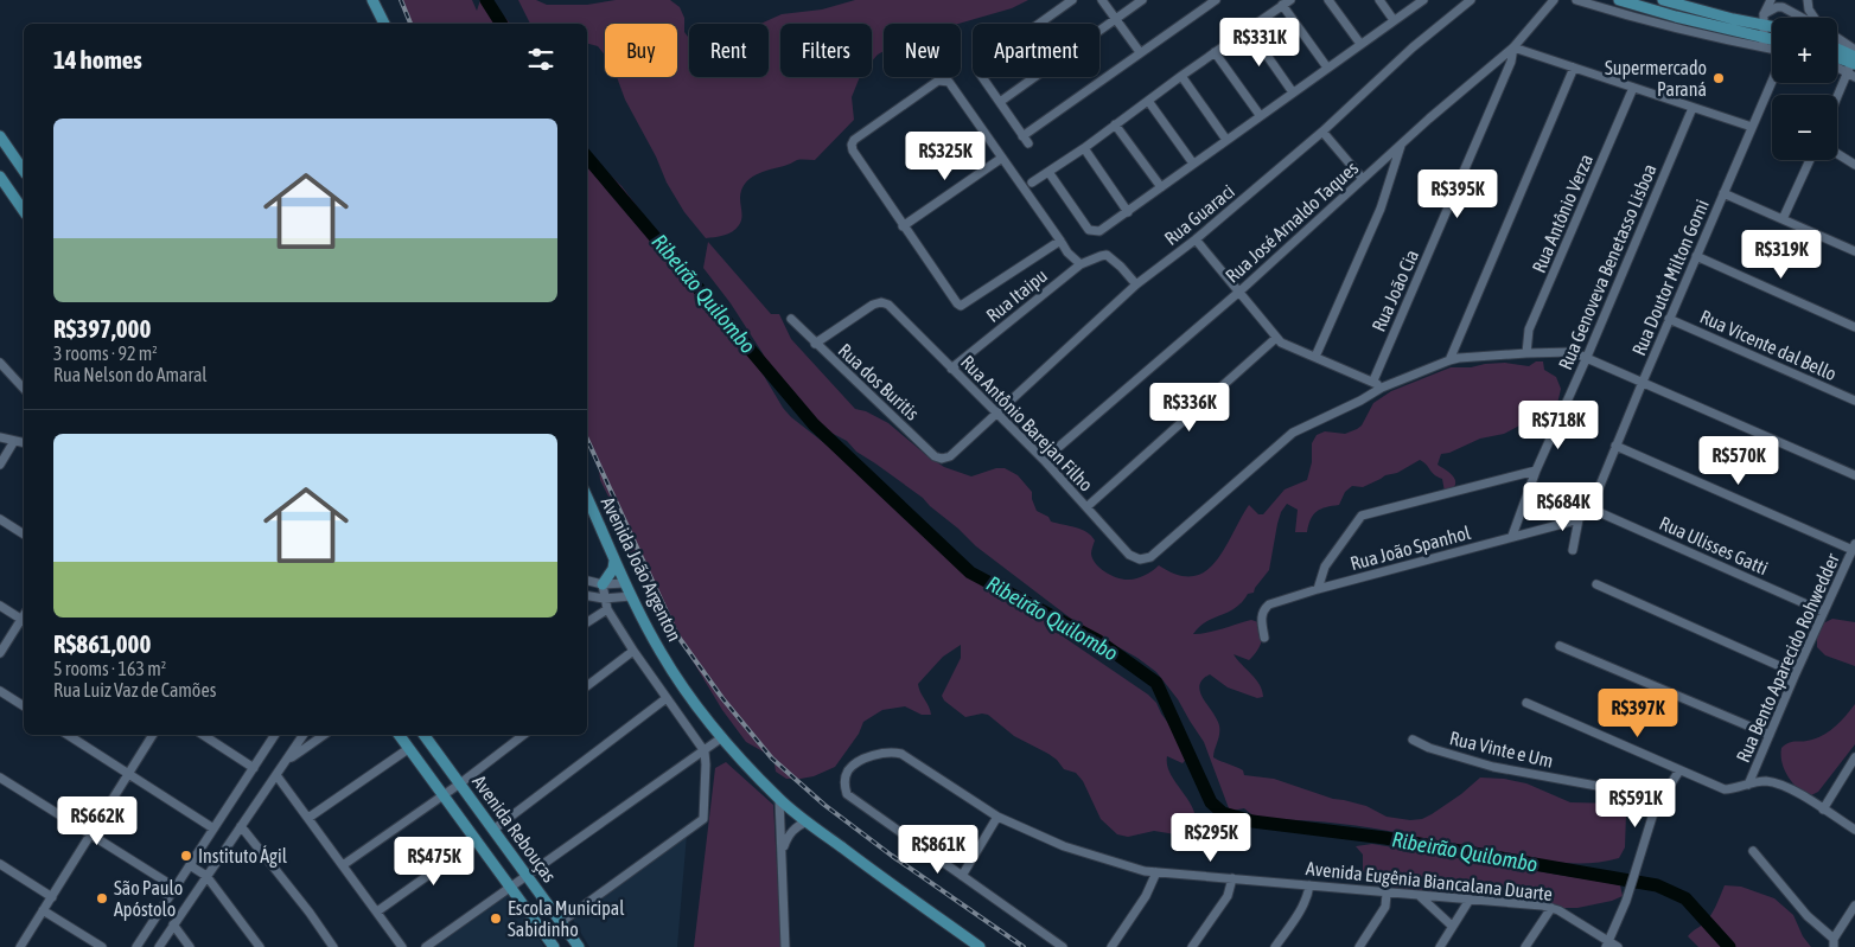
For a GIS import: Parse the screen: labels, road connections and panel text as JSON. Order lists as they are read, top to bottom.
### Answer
{
  "streets": {
    "main road": ["Avenida João Argenton", "Avenida Rebouças"],
    "street": [
      "Rua Antônio Verza",
      "Rua Guaraci",
      "Rua José Arnaldo Taques",
      "Rua Genoveva Benetasso Lisboa",
      "Rua Doutor Milton Gorni",
      "Rua João Cia",
      "Rua Itaipu",
      "Rua Vicente dal Bello",
      "Rua dos Buritis",
      "Rua Antônio Barejan Filho",
      "Rua Ulisses Gatti",
      "Rua João Spanhol",
      "Rua Bento Aparecido Rohwedder",
      "Rua Vinte e Um",
      "Avenida Eugênia Biancalana Duarte"
    ]
  },
  "crossings": [
    ["Rua Guaraci", "Rua Itaipu"],
    ["Rua Guaraci", "Rua dos Buritis"],
    ["Rua Guaraci", "Rua Antônio Barejan Filho"],
    ["Rua José Arnaldo Taques", "Rua João Cia"],
    ["Rua José Arnaldo Taques", "Rua Antônio Barejan Filho"],
    ["Rua Genoveva Benetasso Lisboa", "Rua João Spanhol"],
    ["Rua Doutor Milton Gorni", "Rua Vicente dal Bello"],
    ["Rua Doutor Milton Gorni", "Rua Ulisses Gatti"],
    ["Rua Doutor Milton Gorni", "Rua João Spanhol"],
    ["Rua Itaipu", "Rua Antônio Barejan Filho"],
    ["Rua dos Buritis", "Rua Antônio Barejan Filho"],
    ["Rua Ulisses Gatti", "Rua João Spanhol"],
    ["Rua Ulisses Gatti", "Rua Bento Aparecido Rohwedder"]
  ],
  "water": ["Ribeirão Quilombo"],
  "places": [
    "Supermercado Paraná",
    "Instituto Ágil",
    "São Paulo Apóstolo",
    "Escola Municipal Sabidinho"
  ],
  "page": {
    "map_buttons": ["+", "−"],
    "price": [
      "R$331K",
      "R$325K",
      "R$395K",
      "R$319K",
      "R$336K",
      "R$718K",
      "R$570K",
      "R$684K",
      "R$397K",
      "R$591K",
      "R$662K",
      "R$295K",
      "R$861K",
      "R$475K"
    ],
    "chip": [
      "Buy",
      "Rent",
      "Filters",
      "New",
      "Apartment"
    ],
    "heading": "14 homes",
    "list": [
      {
        "name": "R$397,000",
        "note": "3 rooms · 92 m² · Rua Nelson do Amaral"
      },
      {
        "name": "R$861,000",
        "note": "5 rooms · 163 m² · Rua Luiz Vaz de Camões"
      }
    ]
  }
}
